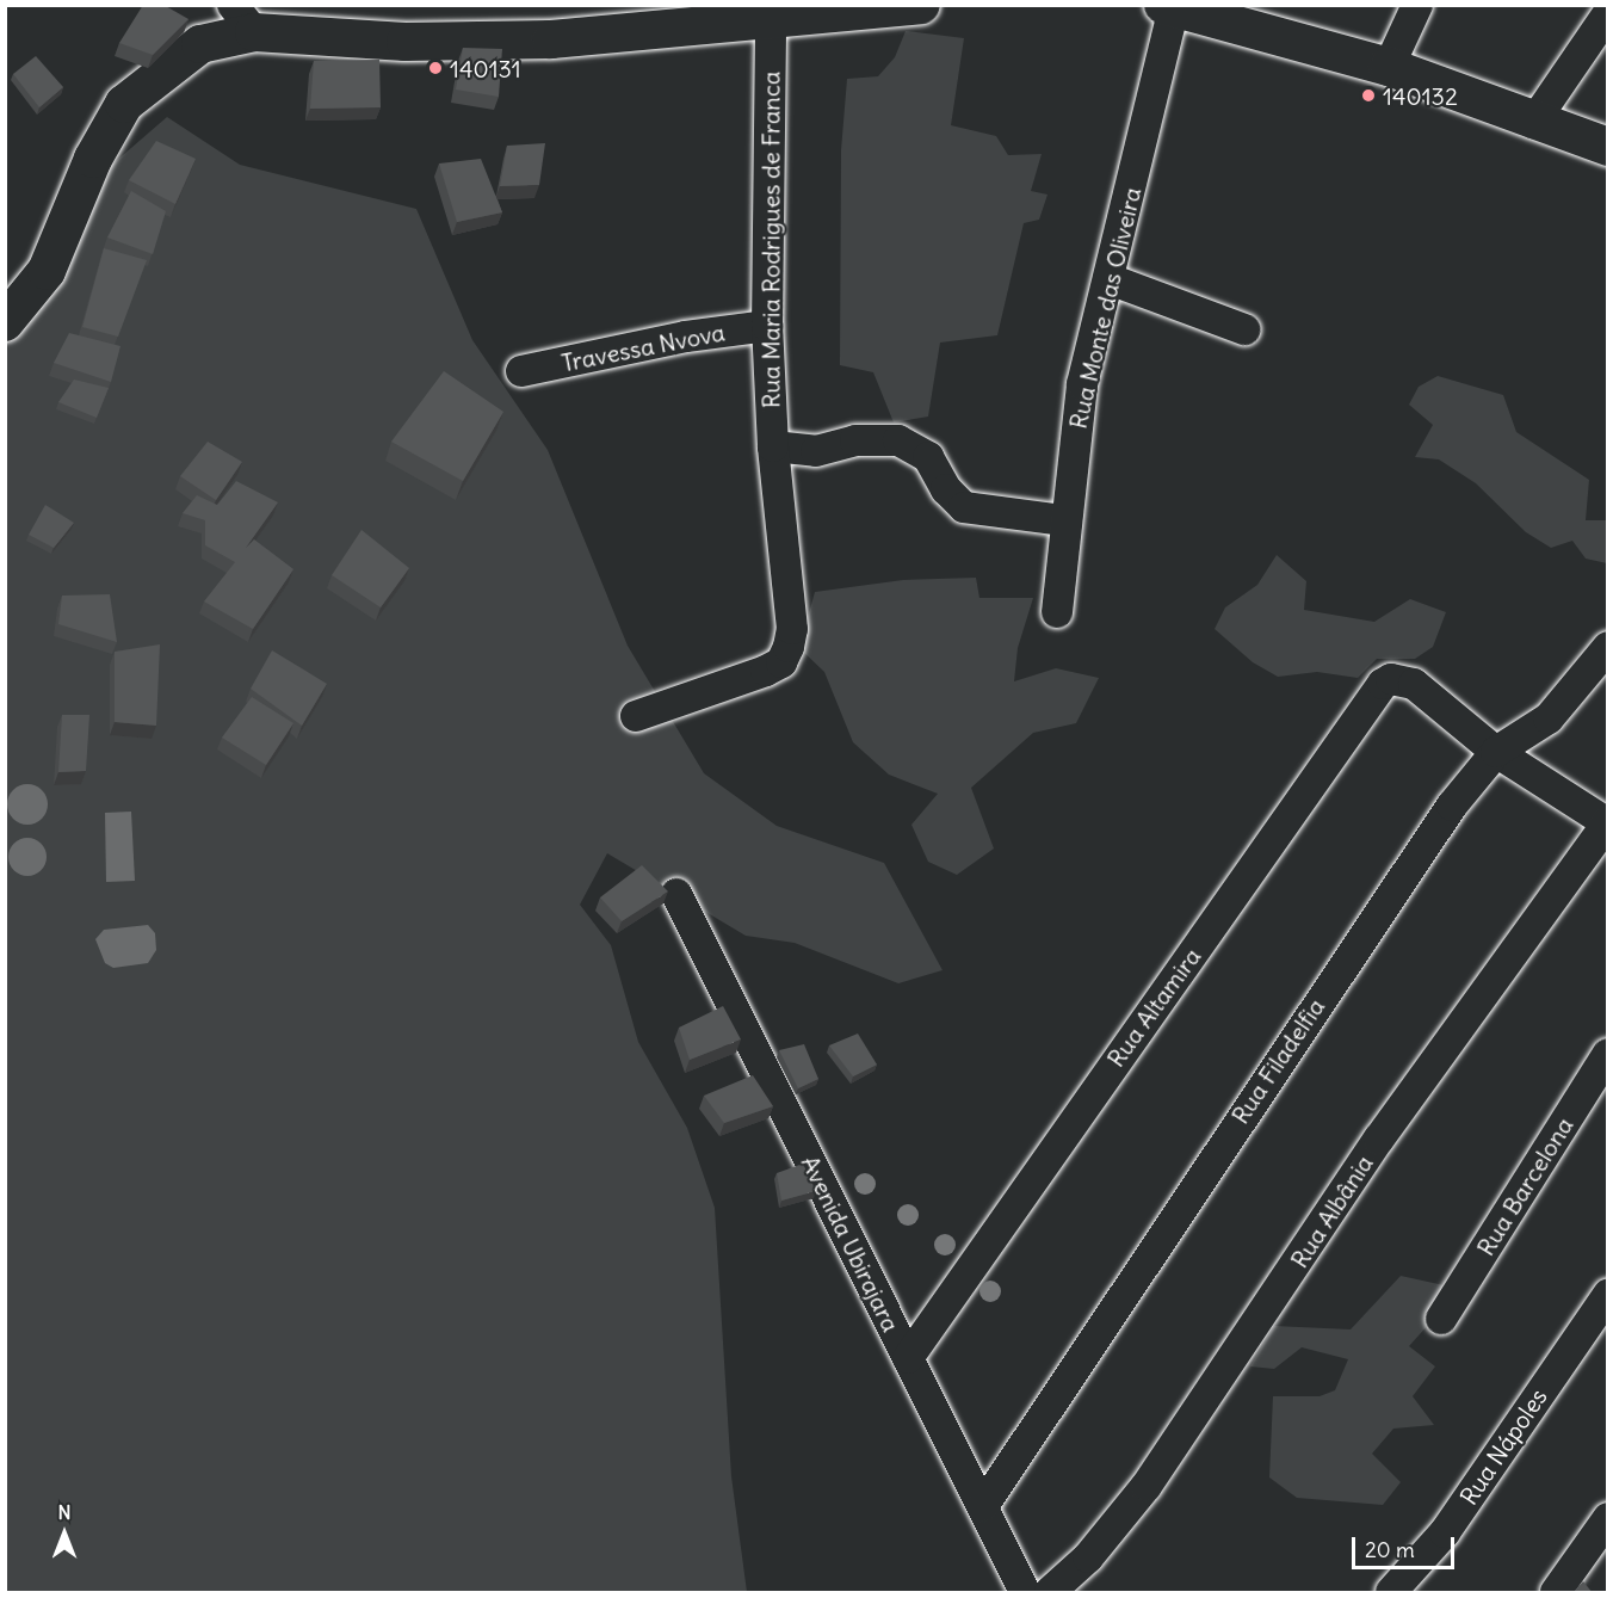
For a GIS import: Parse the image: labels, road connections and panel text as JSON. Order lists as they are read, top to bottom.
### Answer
{
  "streets": {
    "street": [
      "Rua Maria Rodrigues de Franca",
      "Rua Monte das Oliveira",
      "Travessa Nvova",
      "Rua Altamira",
      "Rua Filadelfia",
      "Rua Barcelona",
      "Rua Albânia",
      "Avenida Ubirajara",
      "Rua Nápoles"
    ]
  },
  "crossings": [
    ["Rua Maria Rodrigues de Franca", "Travessa Nvova"],
    ["Rua Altamira", "Rua Filadelfia"],
    ["Rua Altamira", "Avenida Ubirajara"],
    ["Rua Filadelfia", "Avenida Ubirajara"]
  ],
  "places": ["140131", "140132"],
  "scale_bar": "20 m",
  "north": "top"
}
